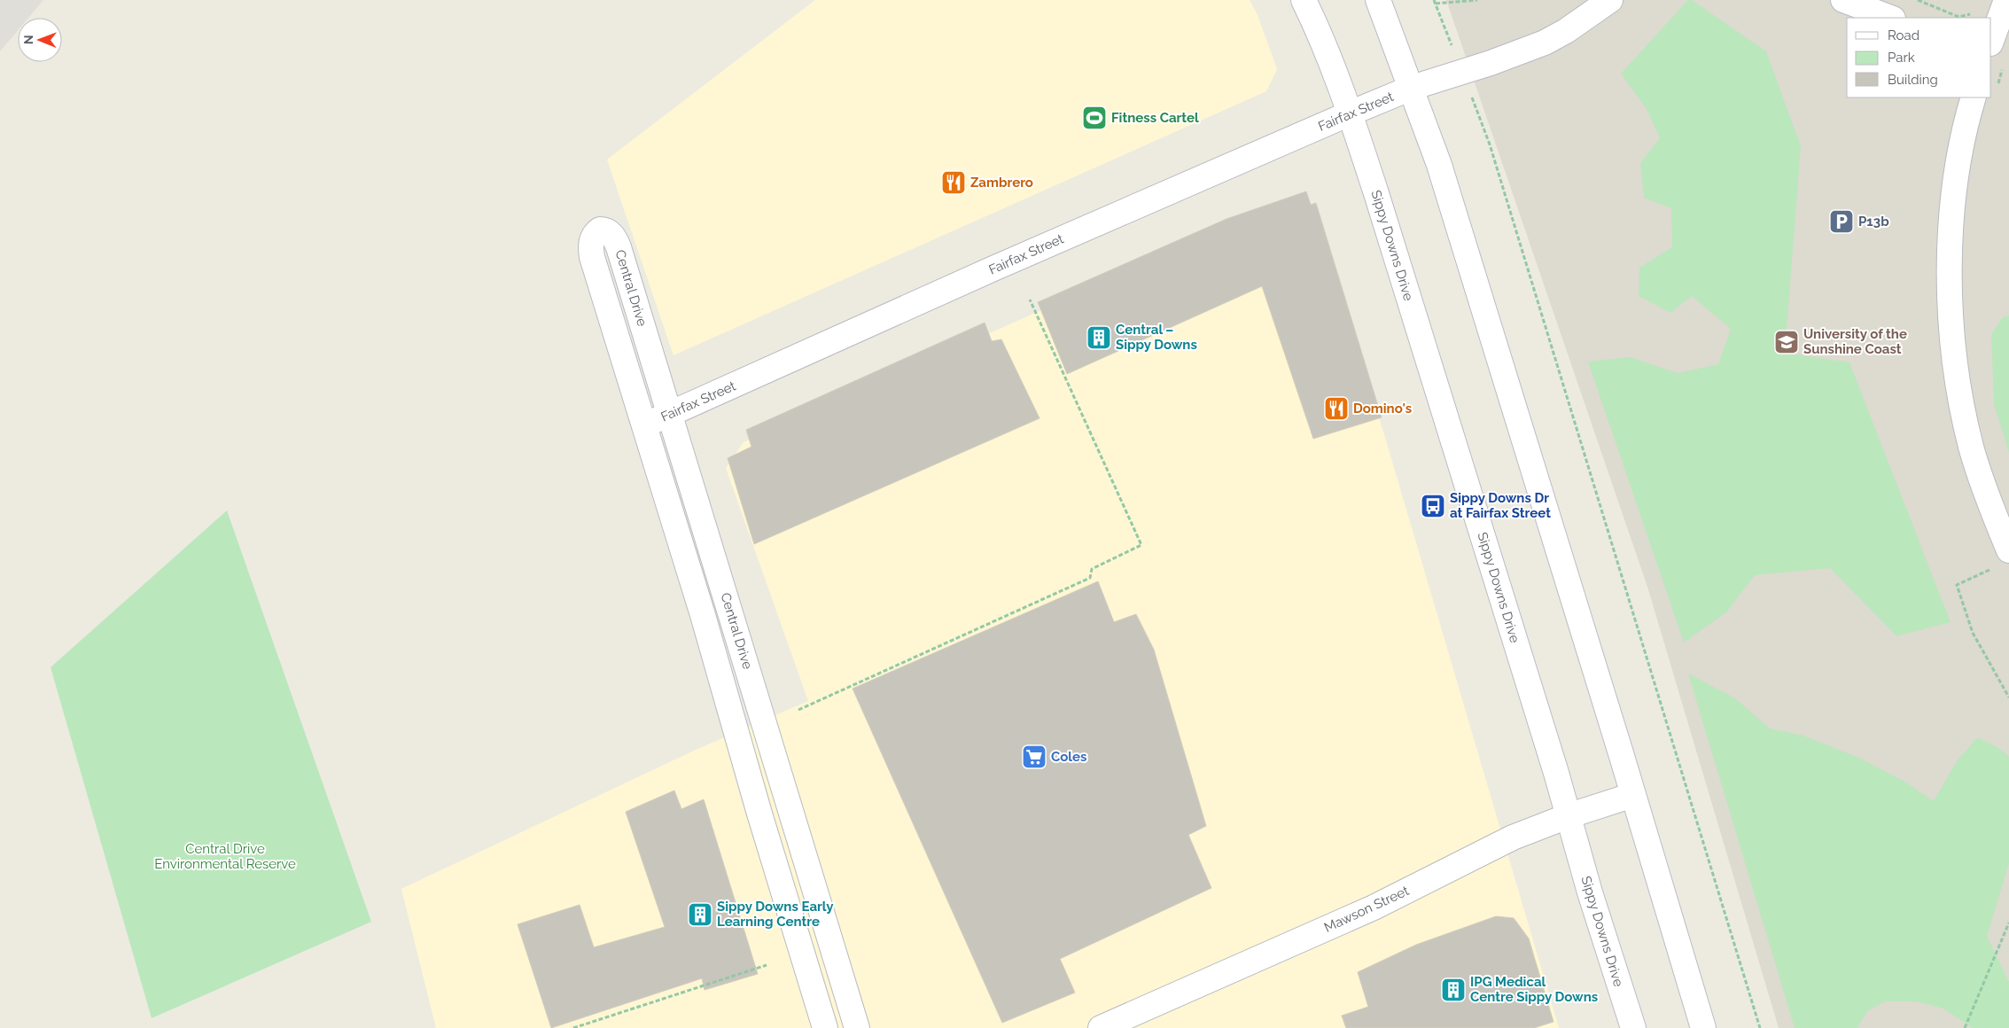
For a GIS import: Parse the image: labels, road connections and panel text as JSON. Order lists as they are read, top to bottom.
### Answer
{
  "streets": {
    "street": [
      "Fairfax Street",
      "Sippy Downs Drive",
      "Central Drive",
      "Mawson Street"
    ]
  },
  "crossings": [
    ["Fairfax Street", "Sippy Downs Drive"],
    ["Fairfax Street", "Central Drive"],
    ["Sippy Downs Drive", "Mawson Street"]
  ],
  "parks": ["Central Drive Environmental Reserve"],
  "places": {
    "sports": ["Fitness Cartel"],
    "restaurant": ["Zambrero", "Domino's"],
    "parking": ["P13b"],
    "building": ["Central – Sippy Downs", "Sippy Downs Early Learning Centre", "IPG Medical Centre Sippy Downs"],
    "school or university": ["University of the Sunshine Coast"],
    "bus stop": ["Sippy Downs Dr at Fairfax Street"],
    "supermarket": ["Coles"]
  },
  "legend": ["Road", "Park", "Building"],
  "north": "left"
}
